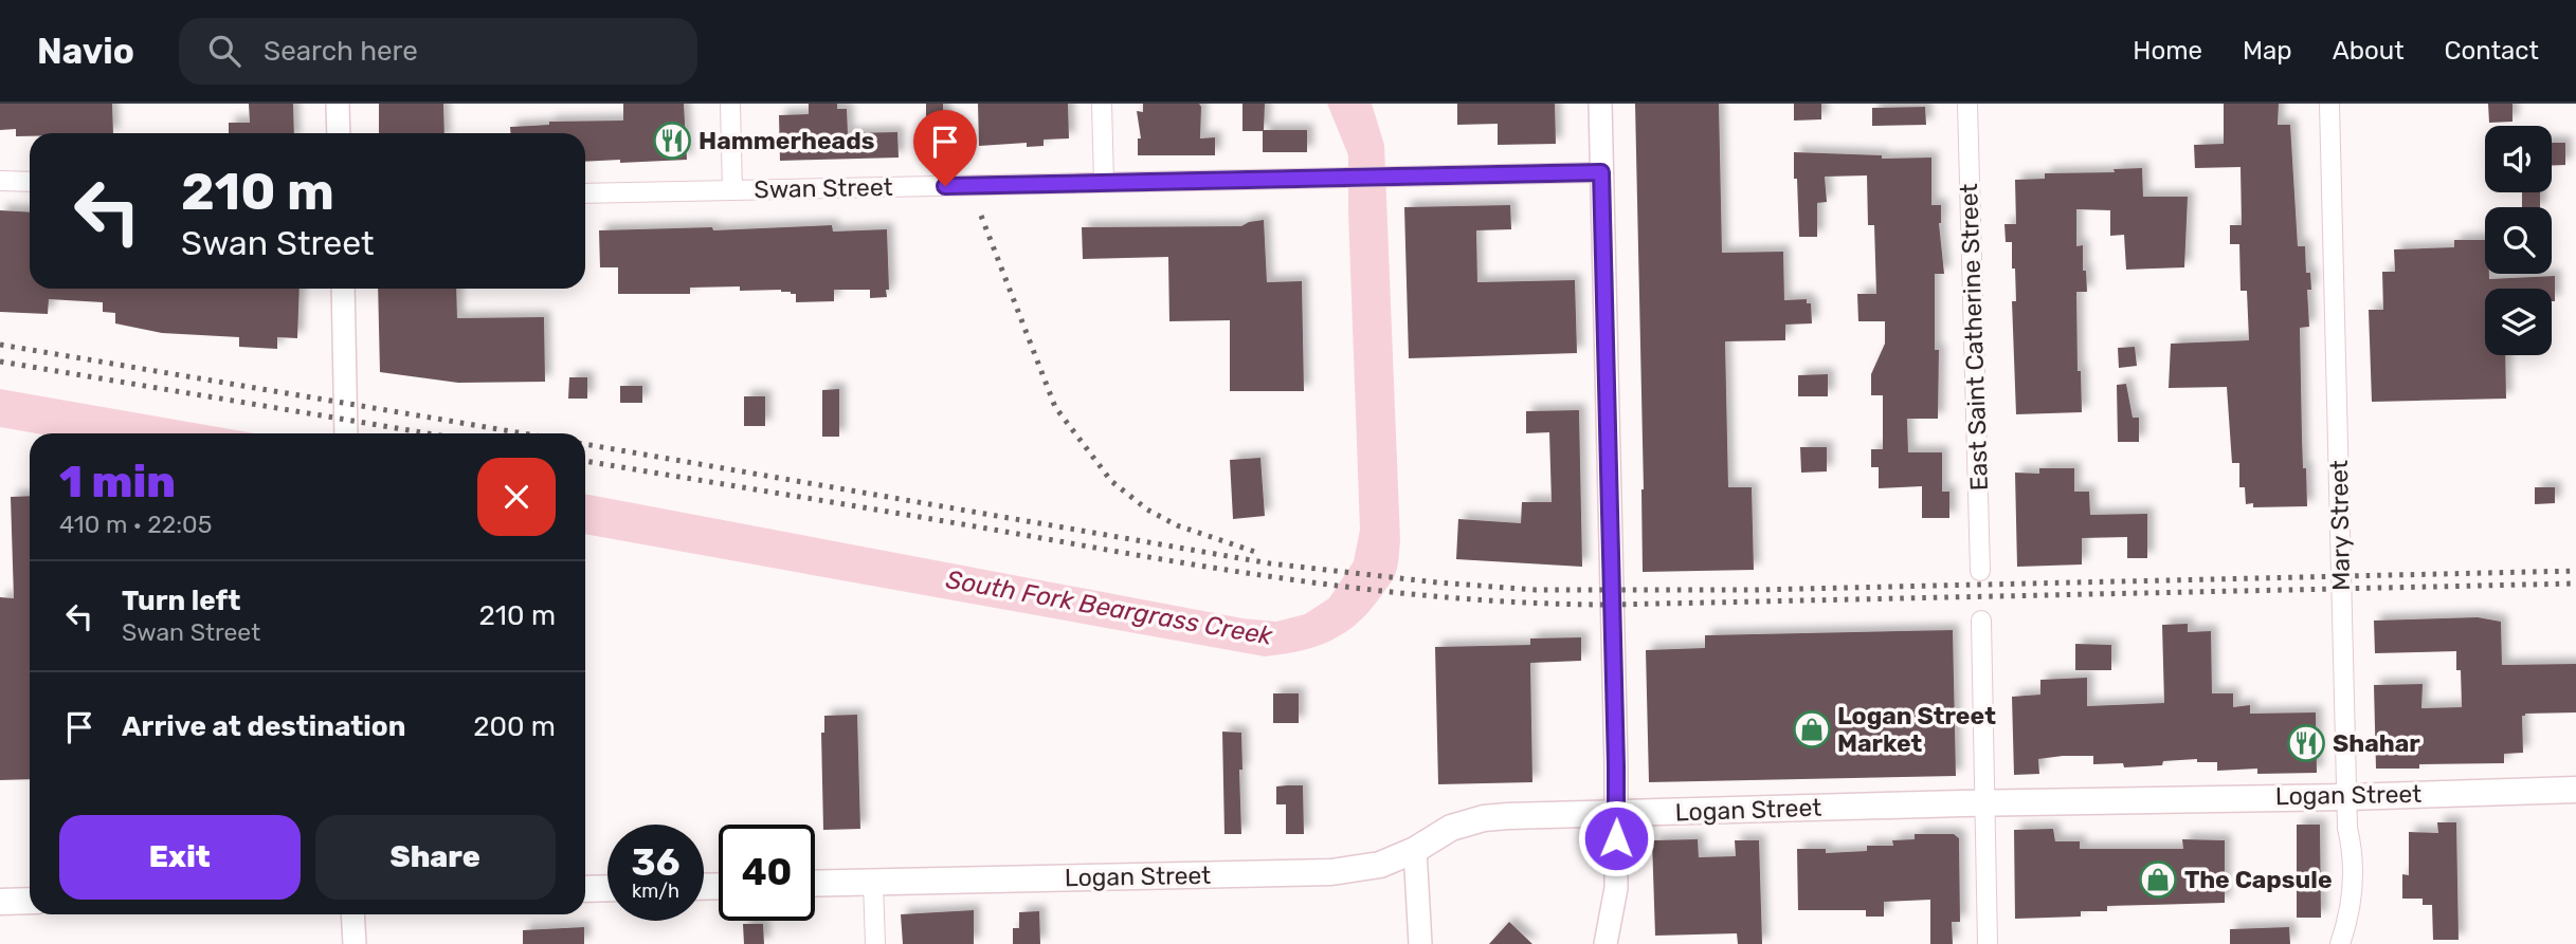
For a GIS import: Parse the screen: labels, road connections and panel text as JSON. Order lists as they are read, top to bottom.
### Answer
{
  "streets": {
    "main road": ["Logan Street"],
    "street": ["Swan Street", "East Saint Catherine Street", "Mary Street"]
  },
  "crossings": [
    ["Mary Street", "Logan Street"]
  ],
  "water": ["South Fork Beargrass Creek"],
  "places": {
    "restaurant": ["Hammerheads", "Shahar"],
    "shop": ["Logan Street Market", "The Capsule"]
  },
  "page": {
    "header": "Navio",
    "search": "Search here",
    "nav": [
      "Home",
      "Map",
      "About",
      "Contact"
    ],
    "turn": ["210 m", "Swan Street"],
    "heading": ["1 min", "410 m · 22:05"],
    "list": [
      {
        "name": "Turn left",
        "note": "Swan Street",
        "value": "210 m"
      },
      {
        "name": "Arrive at destination",
        "value": "200 m"
      }
    ],
    "buttons": ["Exit", "Share"],
    "speed": "36 km/h",
    "limit": "40"
  }
}
